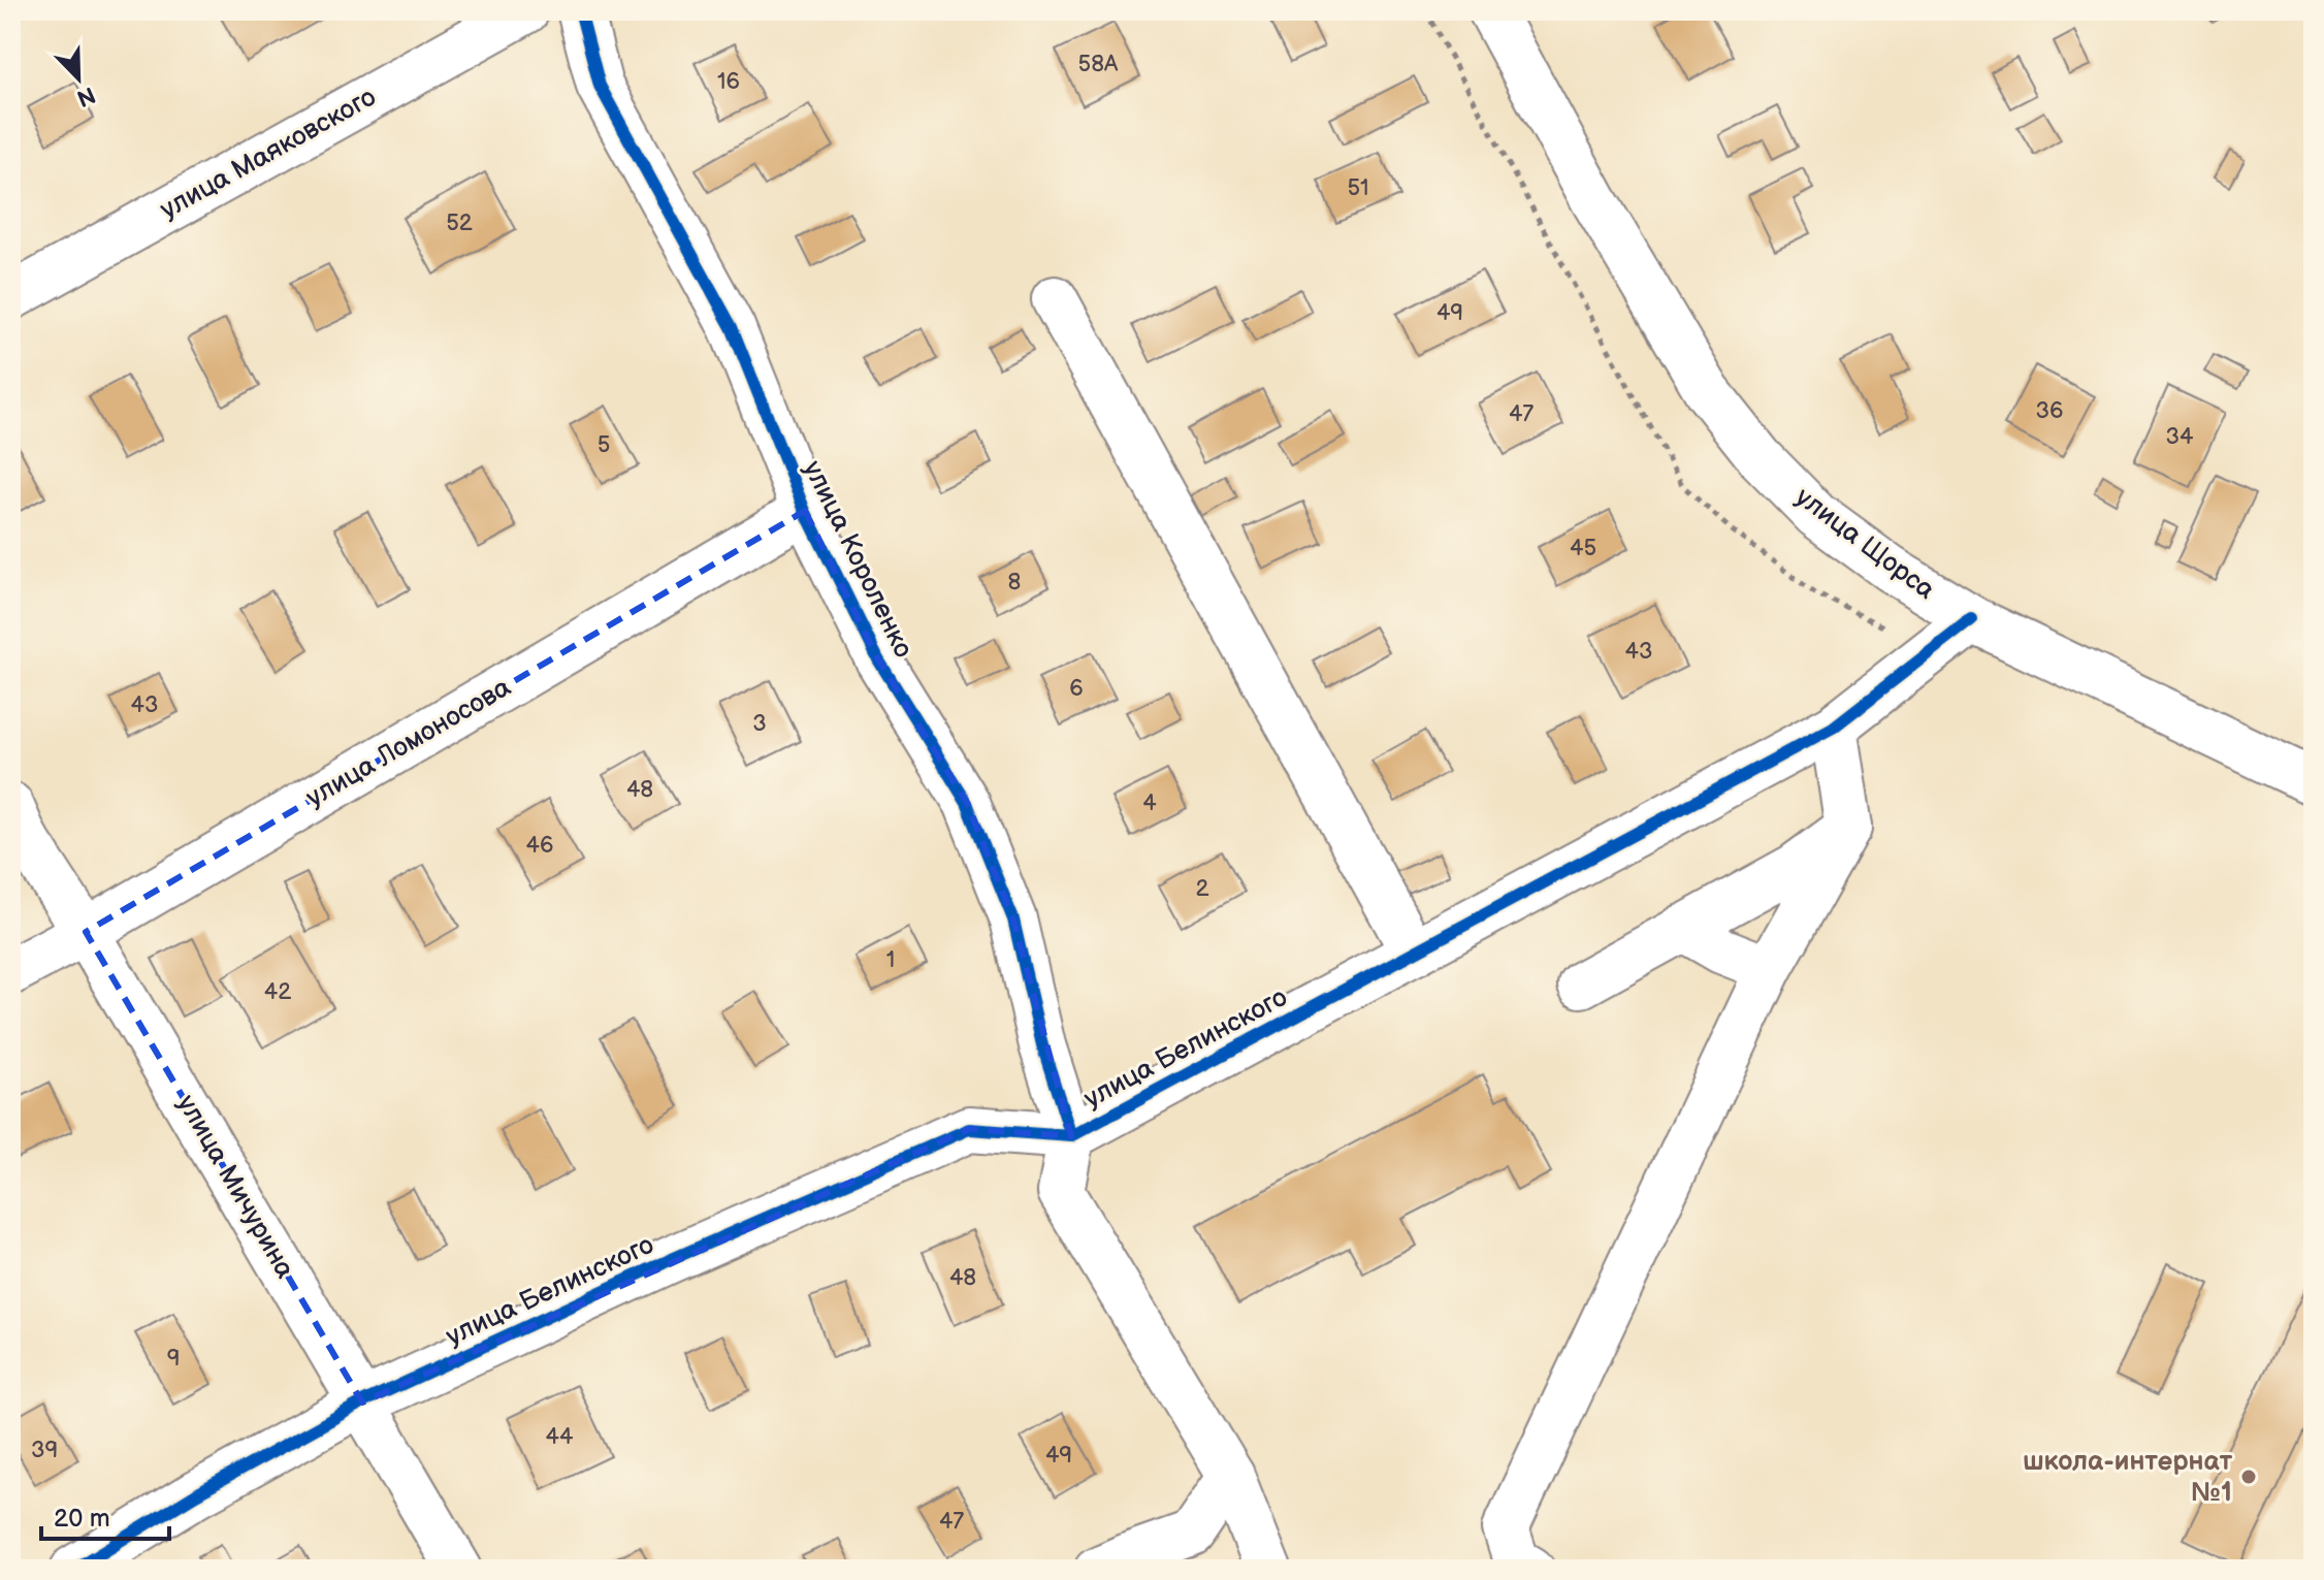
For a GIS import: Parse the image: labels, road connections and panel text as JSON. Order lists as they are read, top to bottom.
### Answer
{
  "streets": {
    "street": [
      "улица Маяковского",
      "улица Щорса",
      "улица Короленко",
      "улица Ломоносова",
      "улица Белинского",
      "улица Мичурина"
    ]
  },
  "crossings": [
    ["улица Щорса", "улица Белинского"],
    ["улица Короленко", "улица Ломоносова"],
    ["улица Короленко", "улица Белинского"],
    ["улица Ломоносова", "улица Мичурина"],
    ["улица Белинского", "улица Мичурина"]
  ],
  "places": ["школа-интернат №1"],
  "house_numbers": [
    "58А",
    "16",
    "51",
    "52",
    "49",
    "36",
    "47",
    "34",
    "5",
    "45",
    "8",
    "43",
    "6",
    "43",
    "3",
    "48",
    "4",
    "46",
    "2",
    "1",
    "42",
    "48",
    "9",
    "44",
    "39",
    "49",
    "47"
  ],
  "scale_bar": "20 m",
  "north": "bottom right"
}
